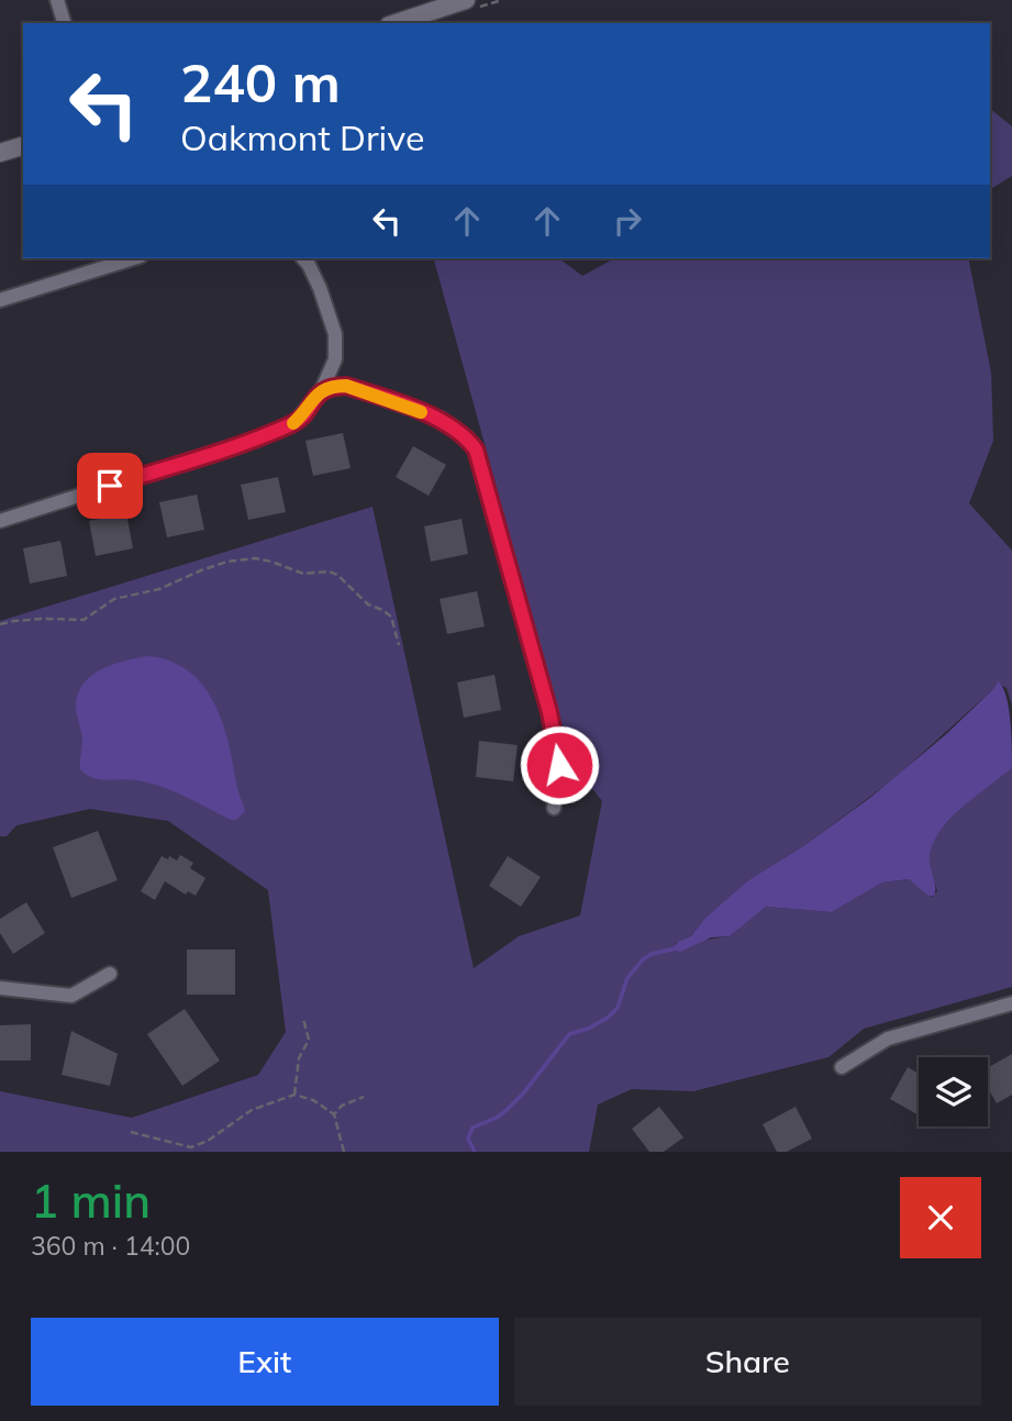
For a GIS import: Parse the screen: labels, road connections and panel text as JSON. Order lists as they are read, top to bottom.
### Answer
{
  "page": {
    "turn": ["240 m", "Oakmont Drive"],
    "heading": ["1 min", "360 m · 14:00"],
    "buttons": ["Exit", "Share"]
  }
}
